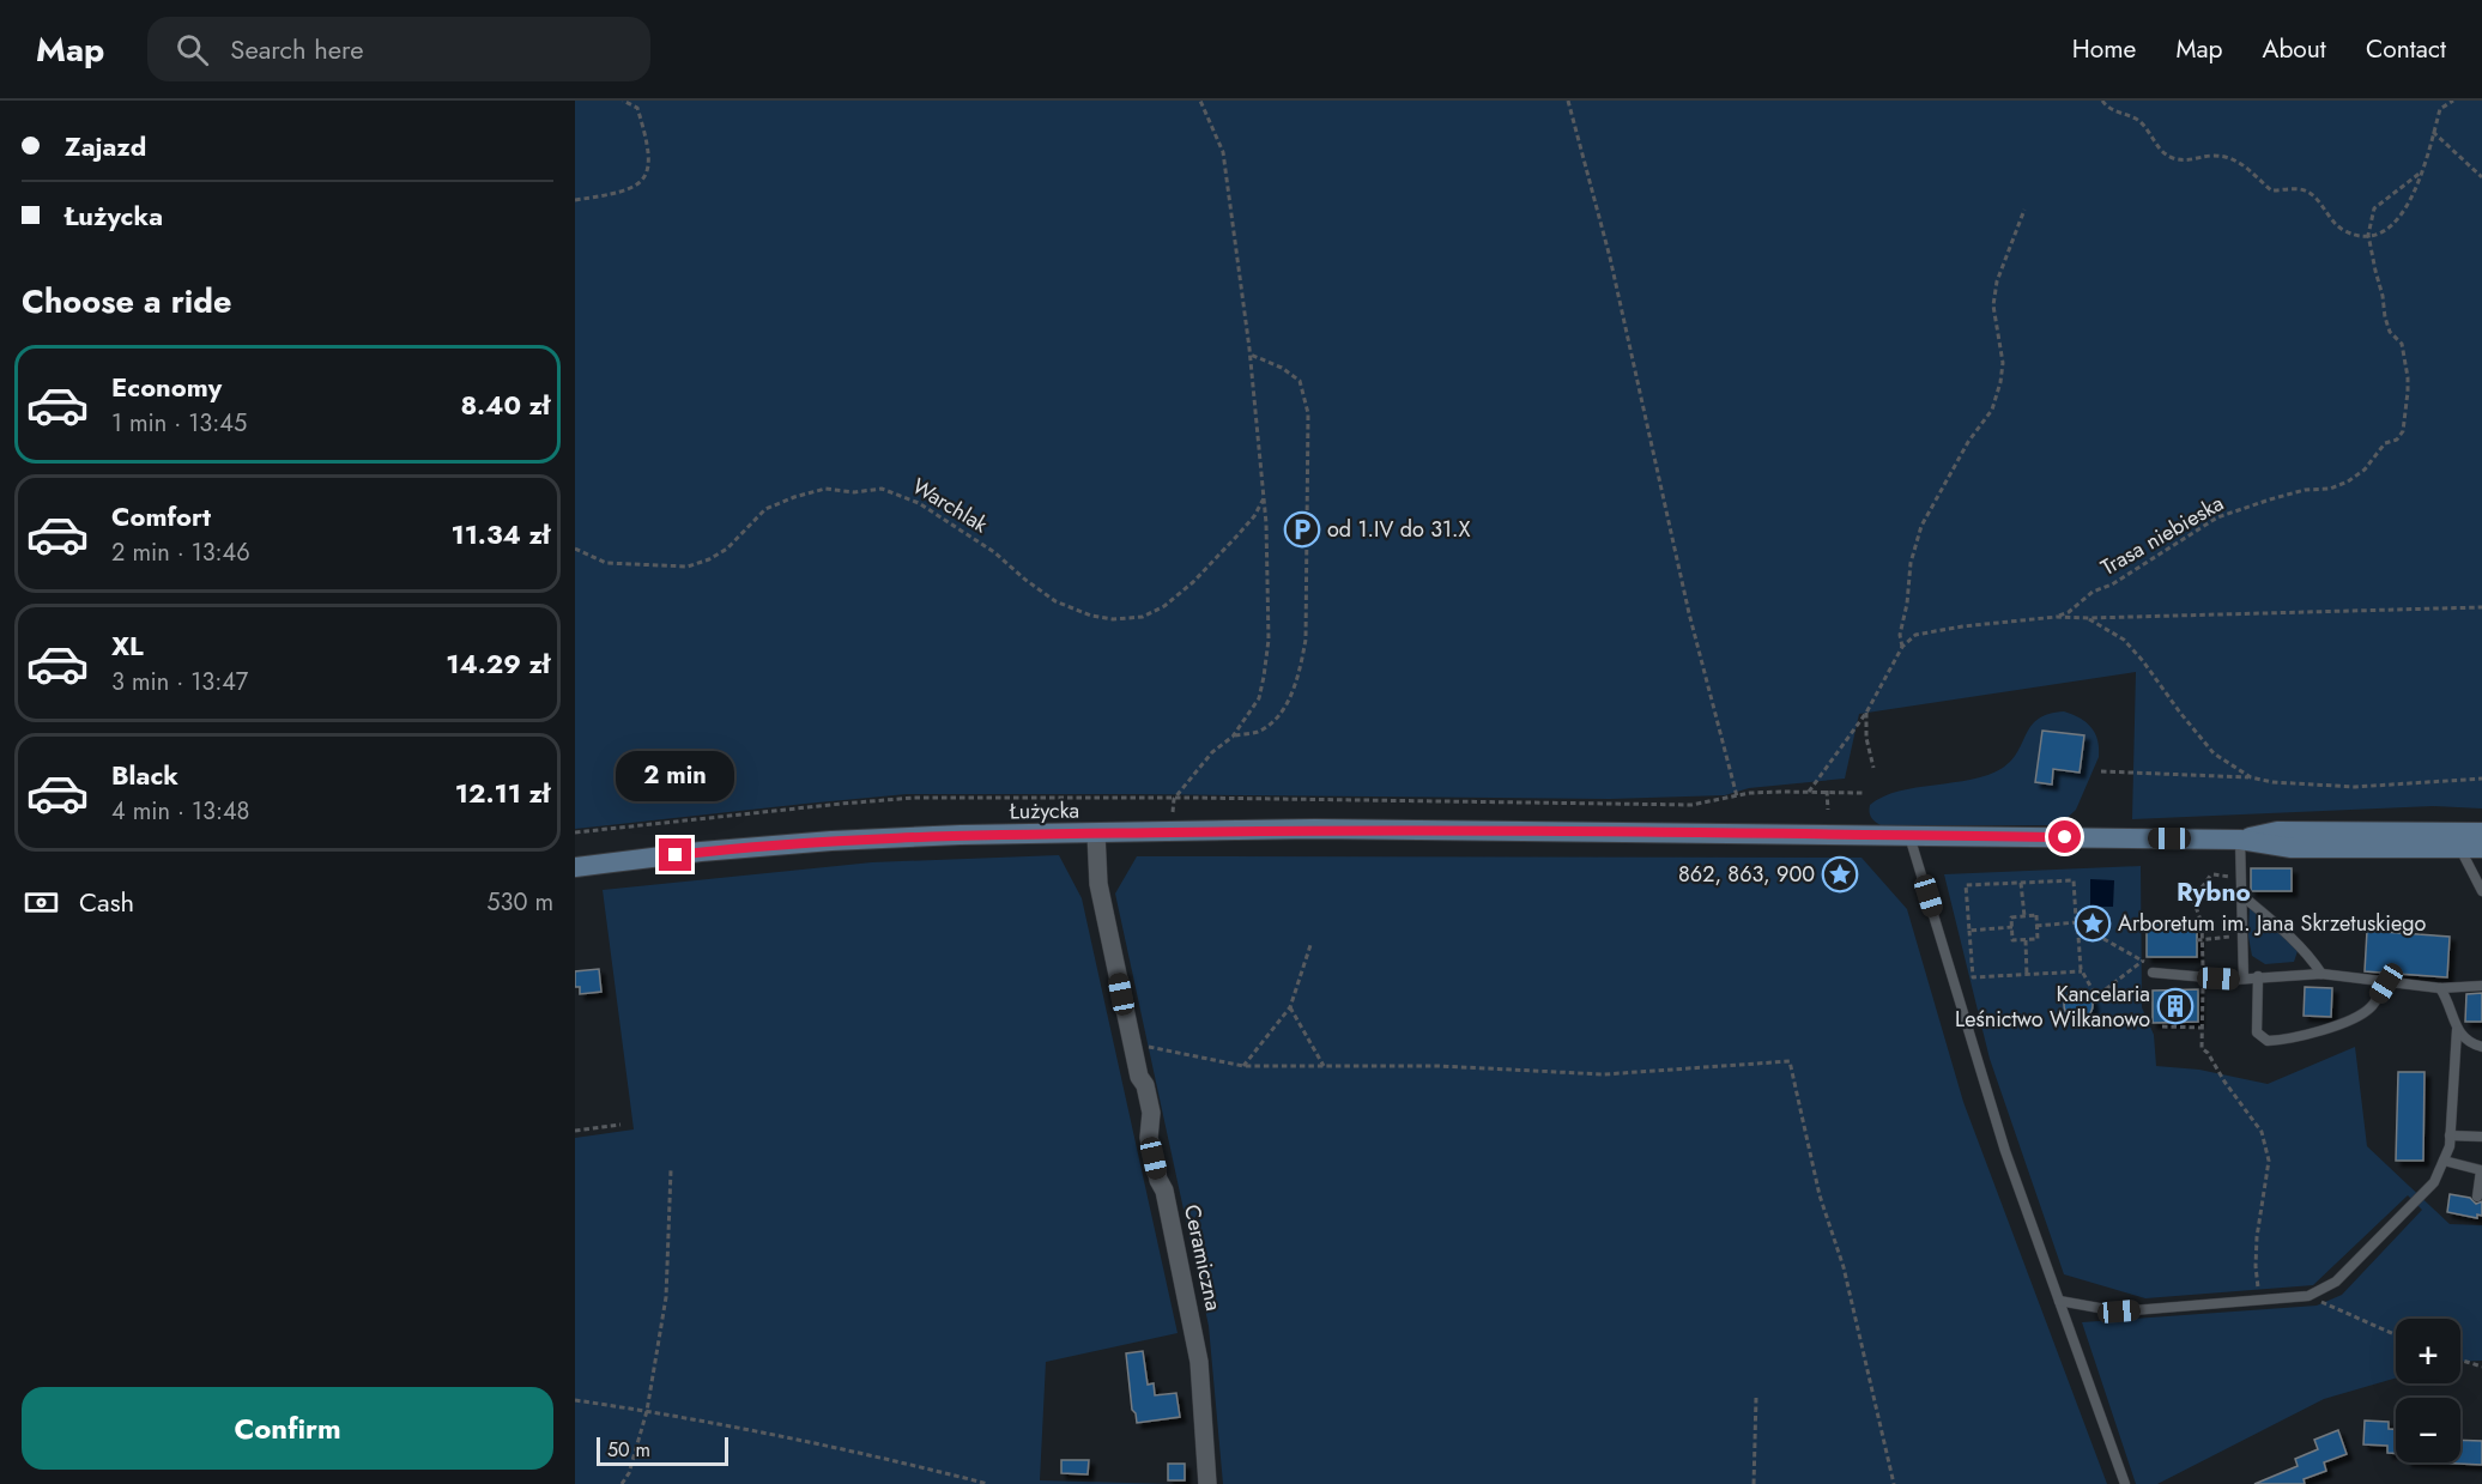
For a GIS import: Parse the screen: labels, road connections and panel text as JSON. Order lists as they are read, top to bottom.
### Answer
{
  "streets": {
    "main road": ["Łużycka"],
    "street": ["Ceramiczna"],
    "path": ["Warchlak", "Trasa niebieska"]
  },
  "crossings": [
    ["Łużycka", "Ceramiczna"]
  ],
  "districts": ["Rybno"],
  "places": {
    "parking": ["od 1.IV do 31.X"],
    "place": ["862, 863, 900", "Arboretum im. Jana Skrzetuskiego"],
    "building": ["Kancelaria Leśnictwo Wilkanowo"]
  },
  "scale_bar": "50 m",
  "page": {
    "header": "Map",
    "search": "Search here",
    "nav": [
      "Home",
      "Map",
      "About",
      "Contact"
    ],
    "banner": ["Zajazd", "Łużycka"],
    "heading": "Choose a ride",
    "list": [
      {
        "name": "Economy",
        "note": "1 min · 13:45",
        "value": "8.40 zł"
      },
      {
        "name": "Comfort",
        "note": "2 min · 13:46",
        "value": "11.34 zł"
      },
      {
        "name": "XL",
        "note": "3 min · 13:47",
        "value": "14.29 zł"
      },
      {
        "name": "Black",
        "note": "4 min · 13:48",
        "value": "12.11 zł"
      }
    ],
    "bubble": "2 min",
    "pay": ["Cash", "530 m"],
    "map_buttons": ["+", "−"],
    "buttons": "Confirm",
    "scale": "50 m"
  }
}
